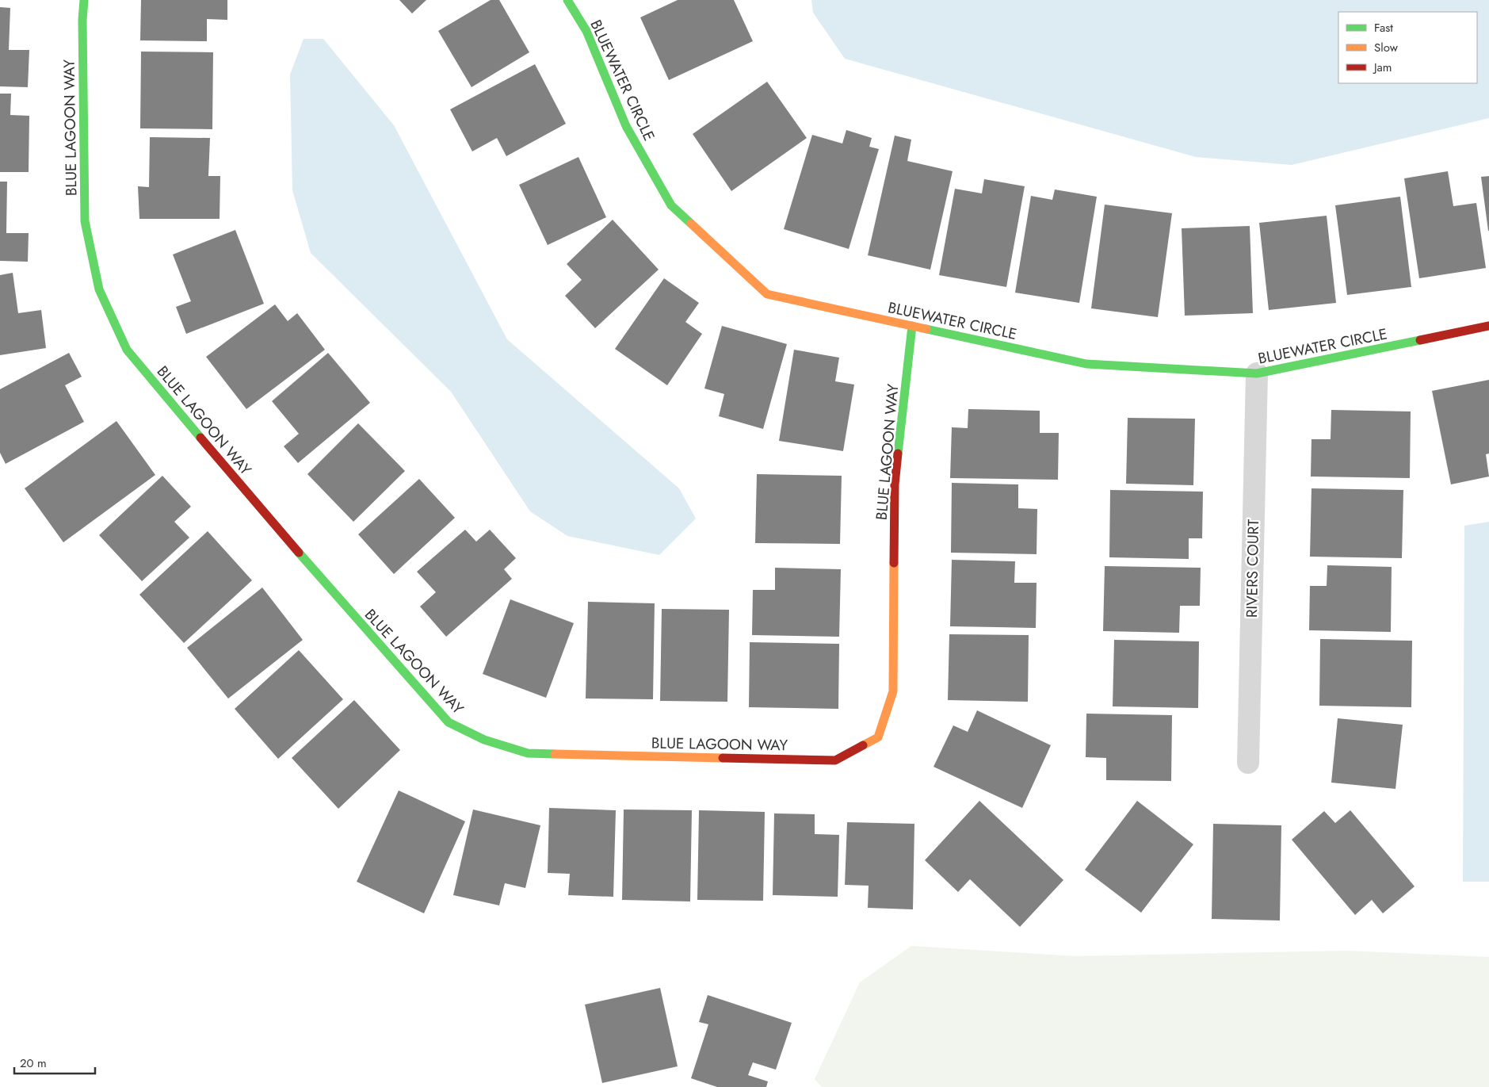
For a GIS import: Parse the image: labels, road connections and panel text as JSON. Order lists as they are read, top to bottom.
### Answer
{
  "streets": {
    "street": ["BLUEWATER CIRCLE", "BLUE LAGOON WAY", "RIVERS COURT"]
  },
  "crossings": [
    ["BLUEWATER CIRCLE", "BLUE LAGOON WAY"],
    ["BLUEWATER CIRCLE", "RIVERS COURT"]
  ],
  "legend": ["Fast", "Slow", "Jam"],
  "scale_bar": "20 m"
}
